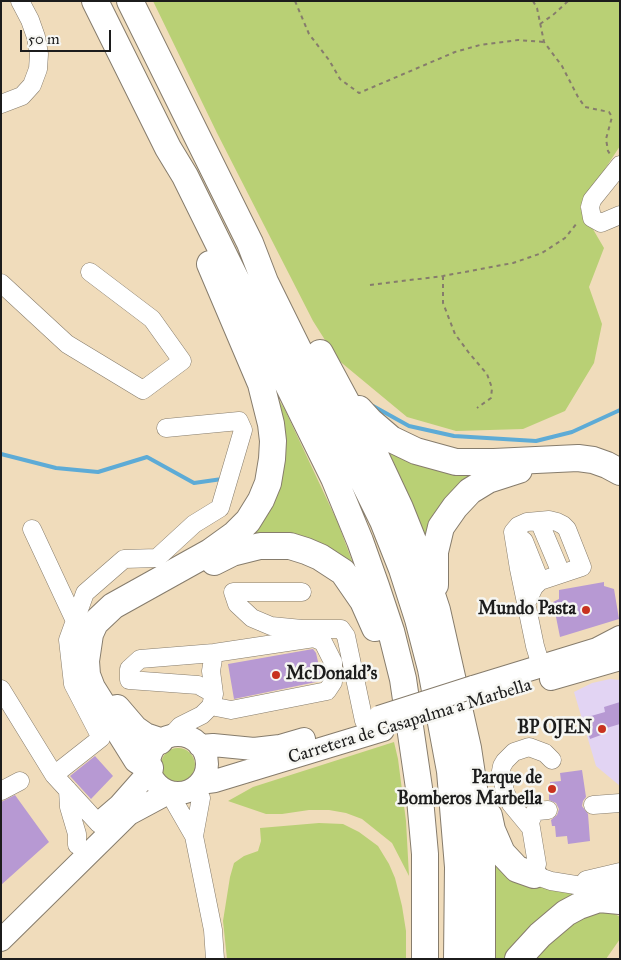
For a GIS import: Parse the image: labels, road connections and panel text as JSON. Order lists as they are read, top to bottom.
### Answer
{
  "streets": {
    "main road": ["Carretera de Casapalma a Marbella"]
  },
  "places": [
    "Mundo Pasta",
    "McDonald's",
    "BP OJEN",
    "Parque de Bomberos Marbella"
  ],
  "scale_bar": "50 m"
}
